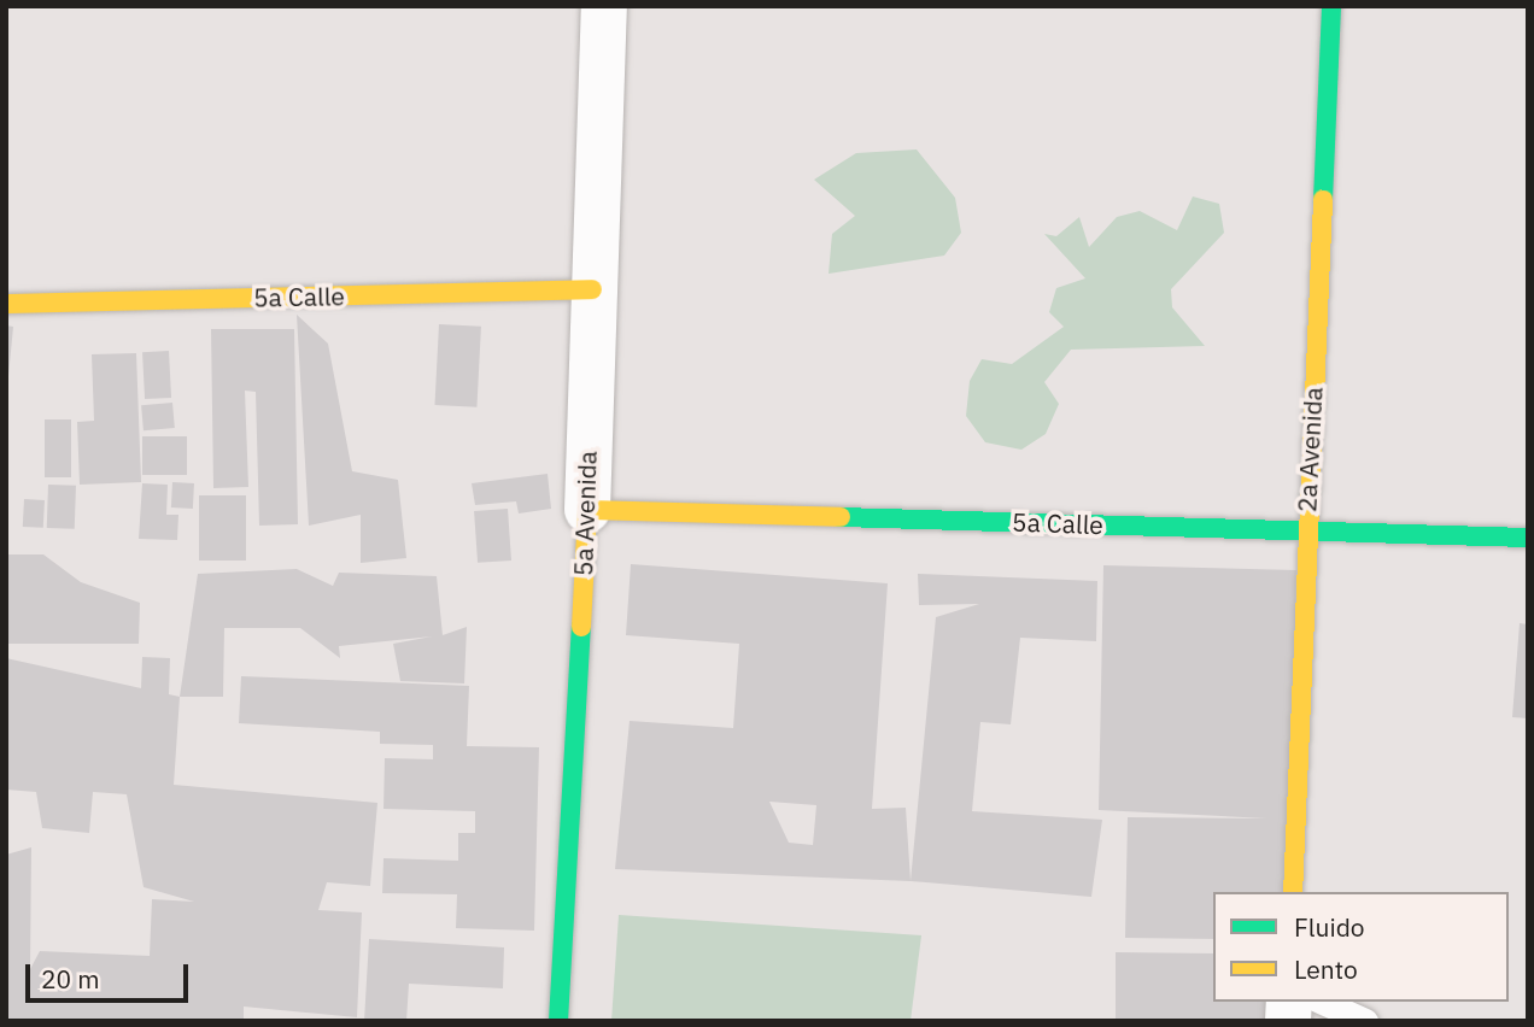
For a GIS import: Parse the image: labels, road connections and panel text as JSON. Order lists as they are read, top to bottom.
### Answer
{
  "streets": {
    "street": ["5a Calle", "2a Avenida", "5a Avenida"]
  },
  "crossings": [
    ["5a Calle", "2a Avenida"],
    ["5a Calle", "5a Avenida"]
  ],
  "legend": ["Fluido", "Lento"],
  "scale_bar": "20 m"
}
